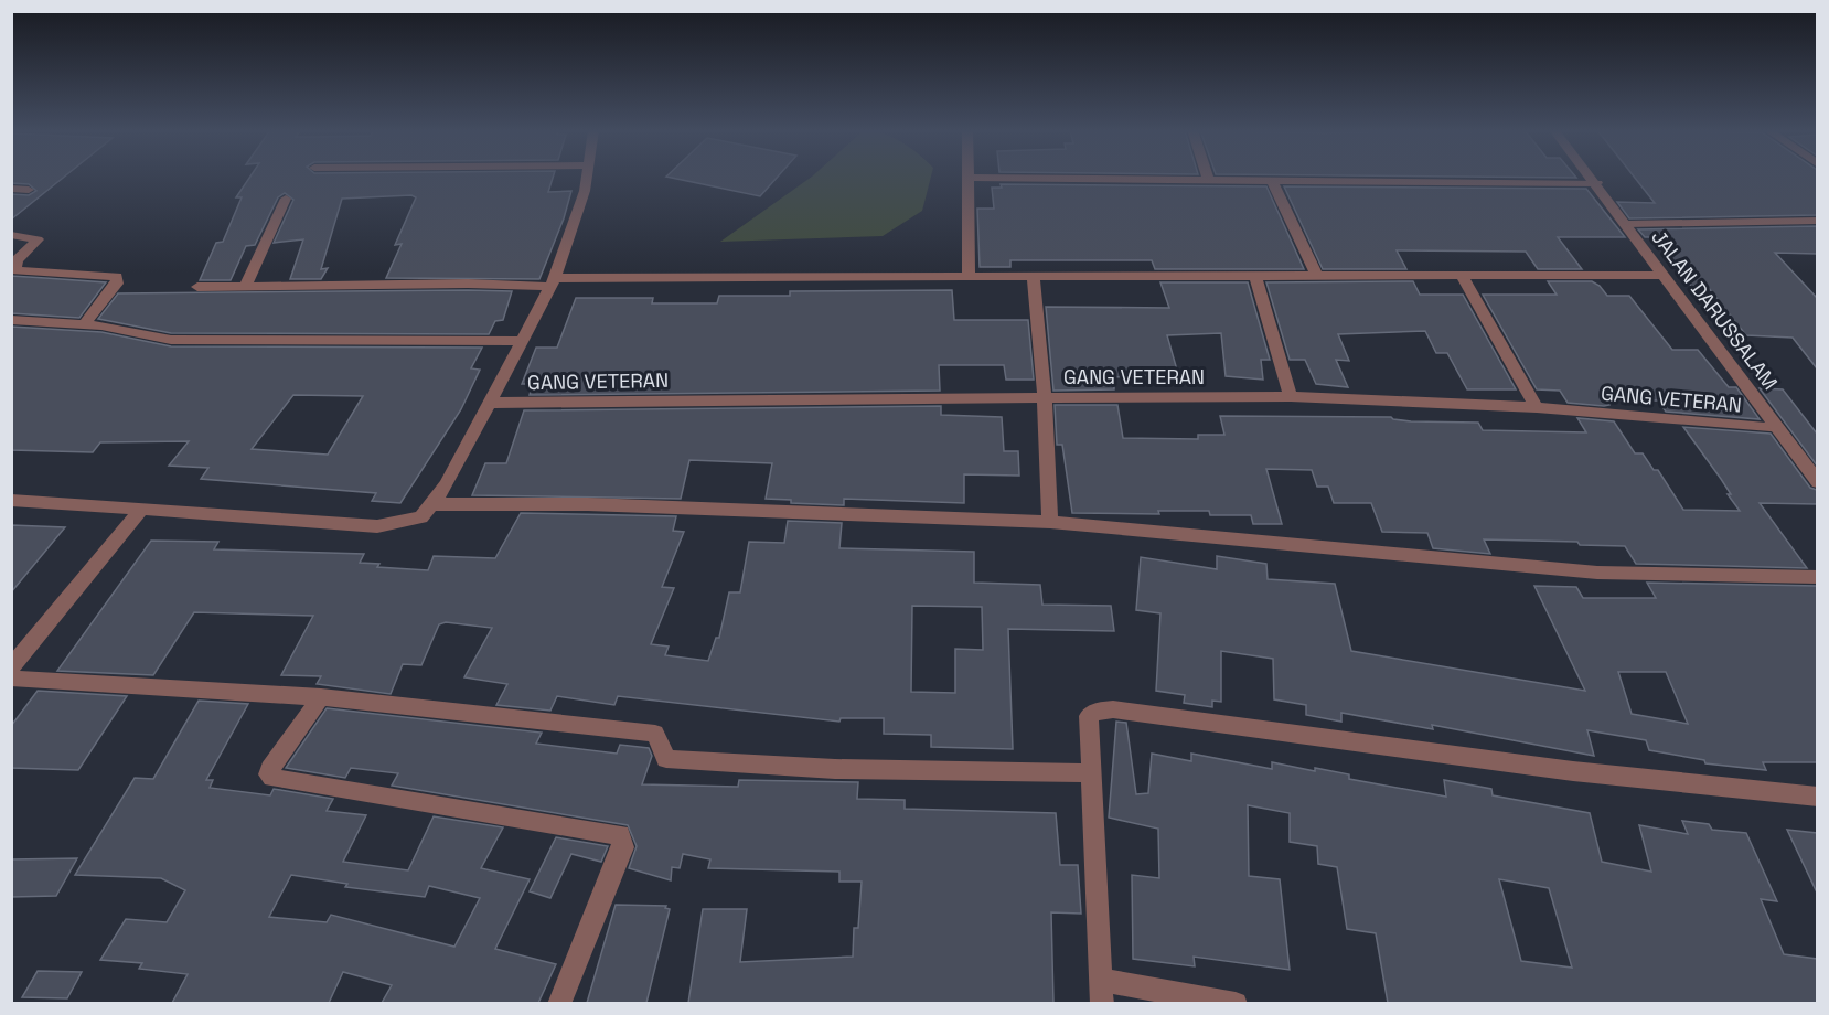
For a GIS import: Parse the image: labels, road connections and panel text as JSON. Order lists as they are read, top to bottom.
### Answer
{
  "streets": {
    "street": ["JALAN DARUSSALAM", "GANG VETERAN"]
  },
  "crossings": [
    ["JALAN DARUSSALAM", "GANG VETERAN"]
  ]
}
